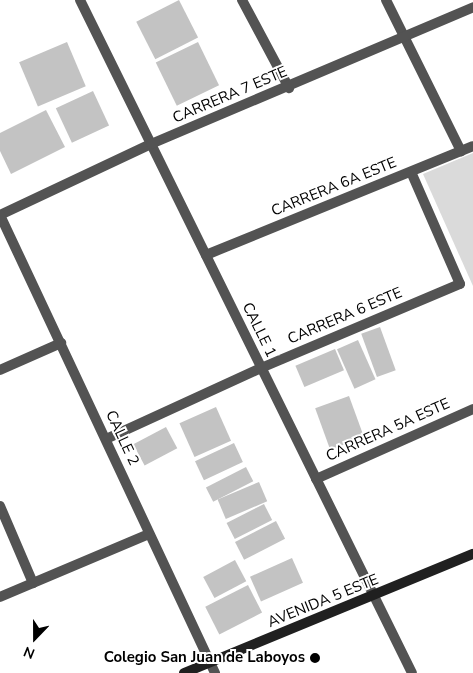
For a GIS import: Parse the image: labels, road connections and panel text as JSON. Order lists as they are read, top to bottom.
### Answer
{
  "streets": {
    "main road": ["AVENIDA 5 ESTE"],
    "street": [
      "CARRERA 7 ESTE",
      "CARRERA 6A ESTE",
      "CARRERA 6 ESTE",
      "CALLE 1",
      "CARRERA 5A ESTE",
      "CALLE 2"
    ]
  },
  "crossings": [
    ["CARRERA 7 ESTE", "CALLE 1"],
    ["CARRERA 7 ESTE", "CALLE 2"],
    ["CARRERA 6A ESTE", "CARRERA 6 ESTE"],
    ["CARRERA 6A ESTE", "CALLE 1"],
    ["CARRERA 6 ESTE", "CALLE 1"],
    ["CARRERA 6 ESTE", "CALLE 2"],
    ["CALLE 1", "CARRERA 5A ESTE"],
    ["CALLE 1", "AVENIDA 5 ESTE"],
    ["CALLE 2", "AVENIDA 5 ESTE"]
  ],
  "places": ["Colegio San Juan de Laboyos"],
  "north": "bottom"
}
